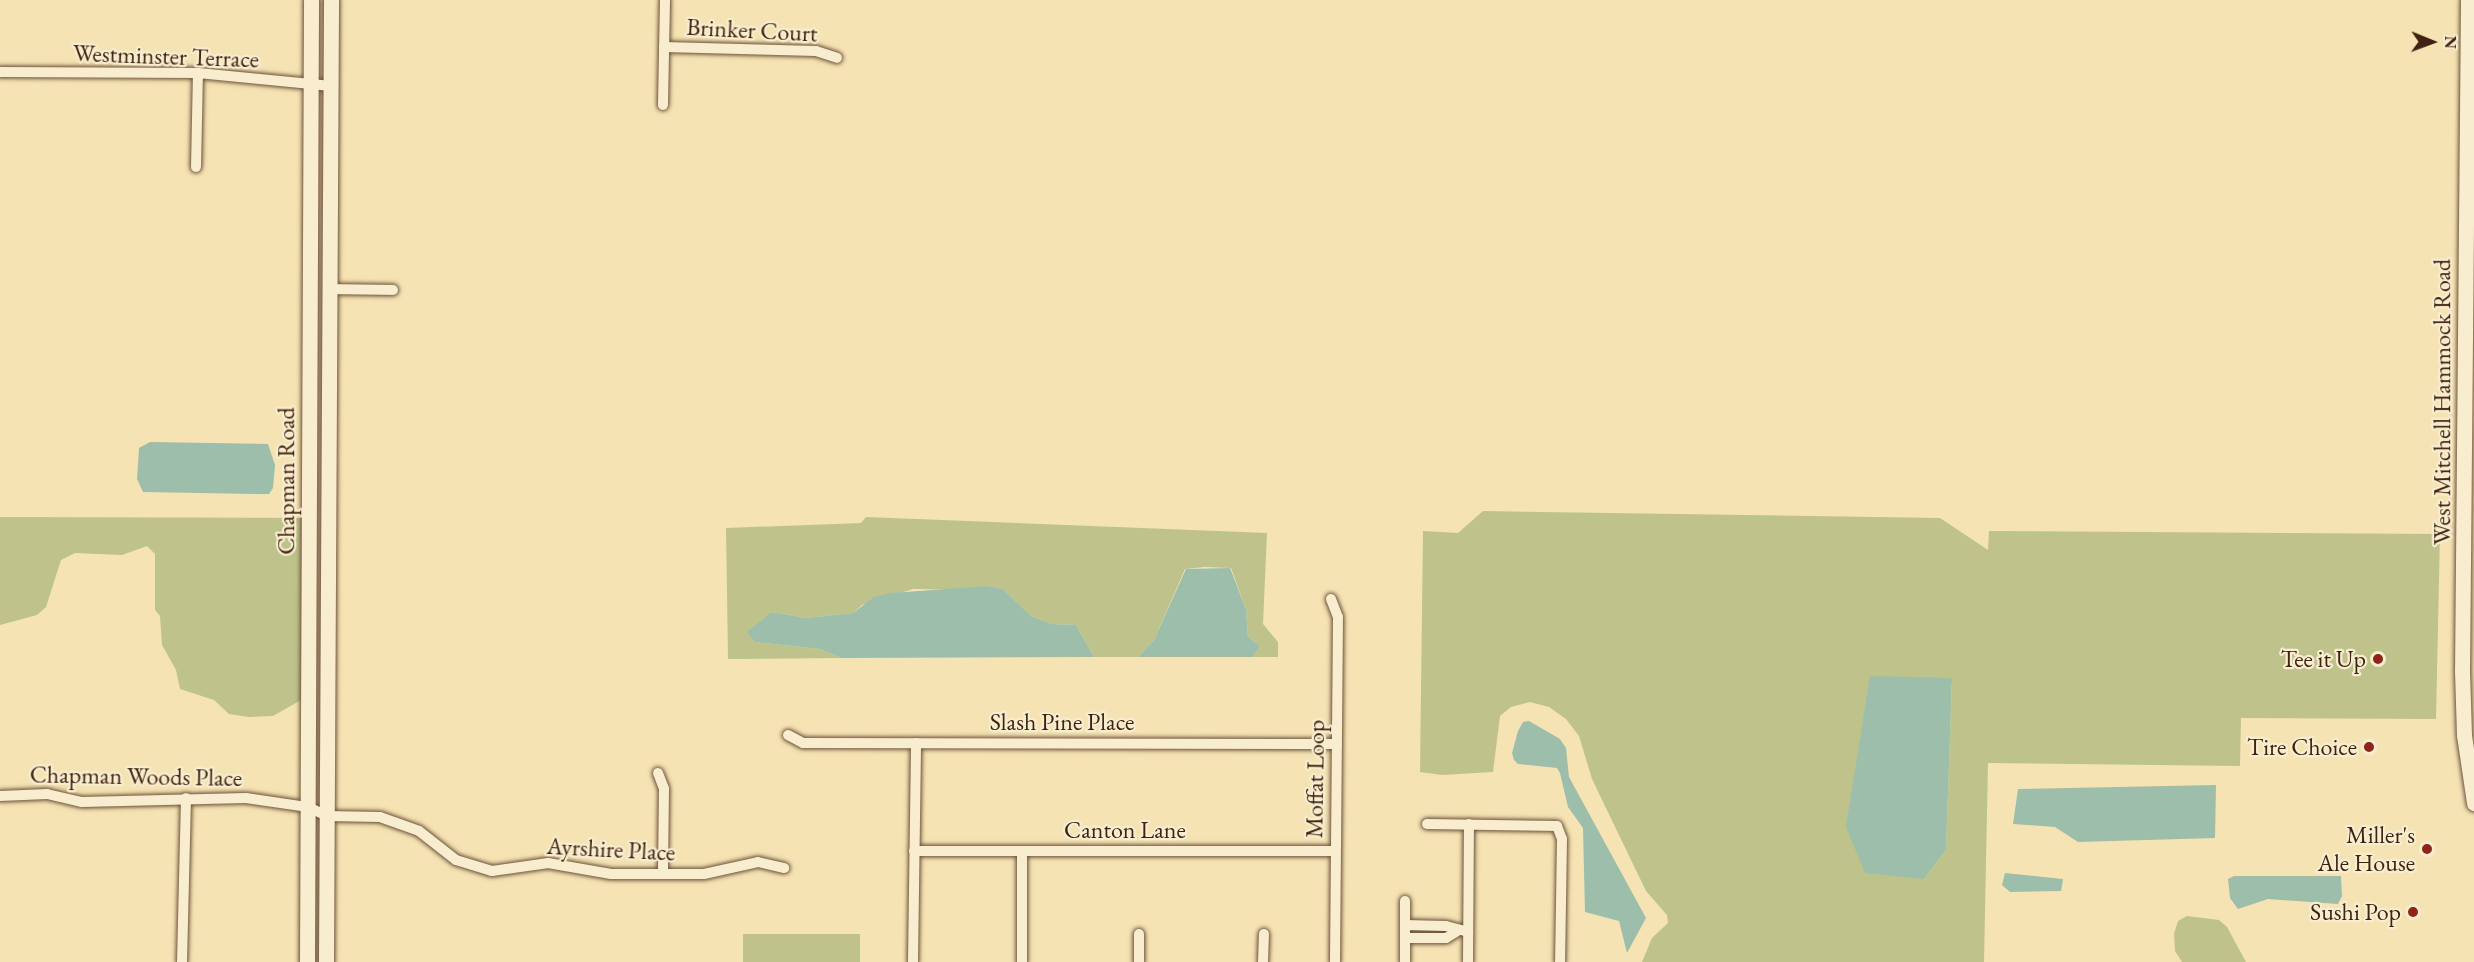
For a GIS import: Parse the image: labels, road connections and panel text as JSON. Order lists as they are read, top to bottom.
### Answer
{
  "streets": {
    "street": [
      "Brinker Court",
      "Westminster Terrace",
      "West Mitchell Hammock Road",
      "Chapman Road",
      "Slash Pine Place",
      "Chapman Woods Place",
      "Moffat Loop",
      "Canton Lane",
      "Ayrshire Place"
    ]
  },
  "crossings": [
    ["Westminster Terrace", "Chapman Road"],
    ["Chapman Road", "Chapman Woods Place"],
    ["Chapman Road", "Ayrshire Place"],
    ["Slash Pine Place", "Moffat Loop"],
    ["Chapman Woods Place", "Ayrshire Place"],
    ["Moffat Loop", "Canton Lane"]
  ],
  "places": [
    "Tee it Up",
    "Tire Choice",
    "Miller's Ale House",
    "Sushi Pop"
  ],
  "north": "right"
}
